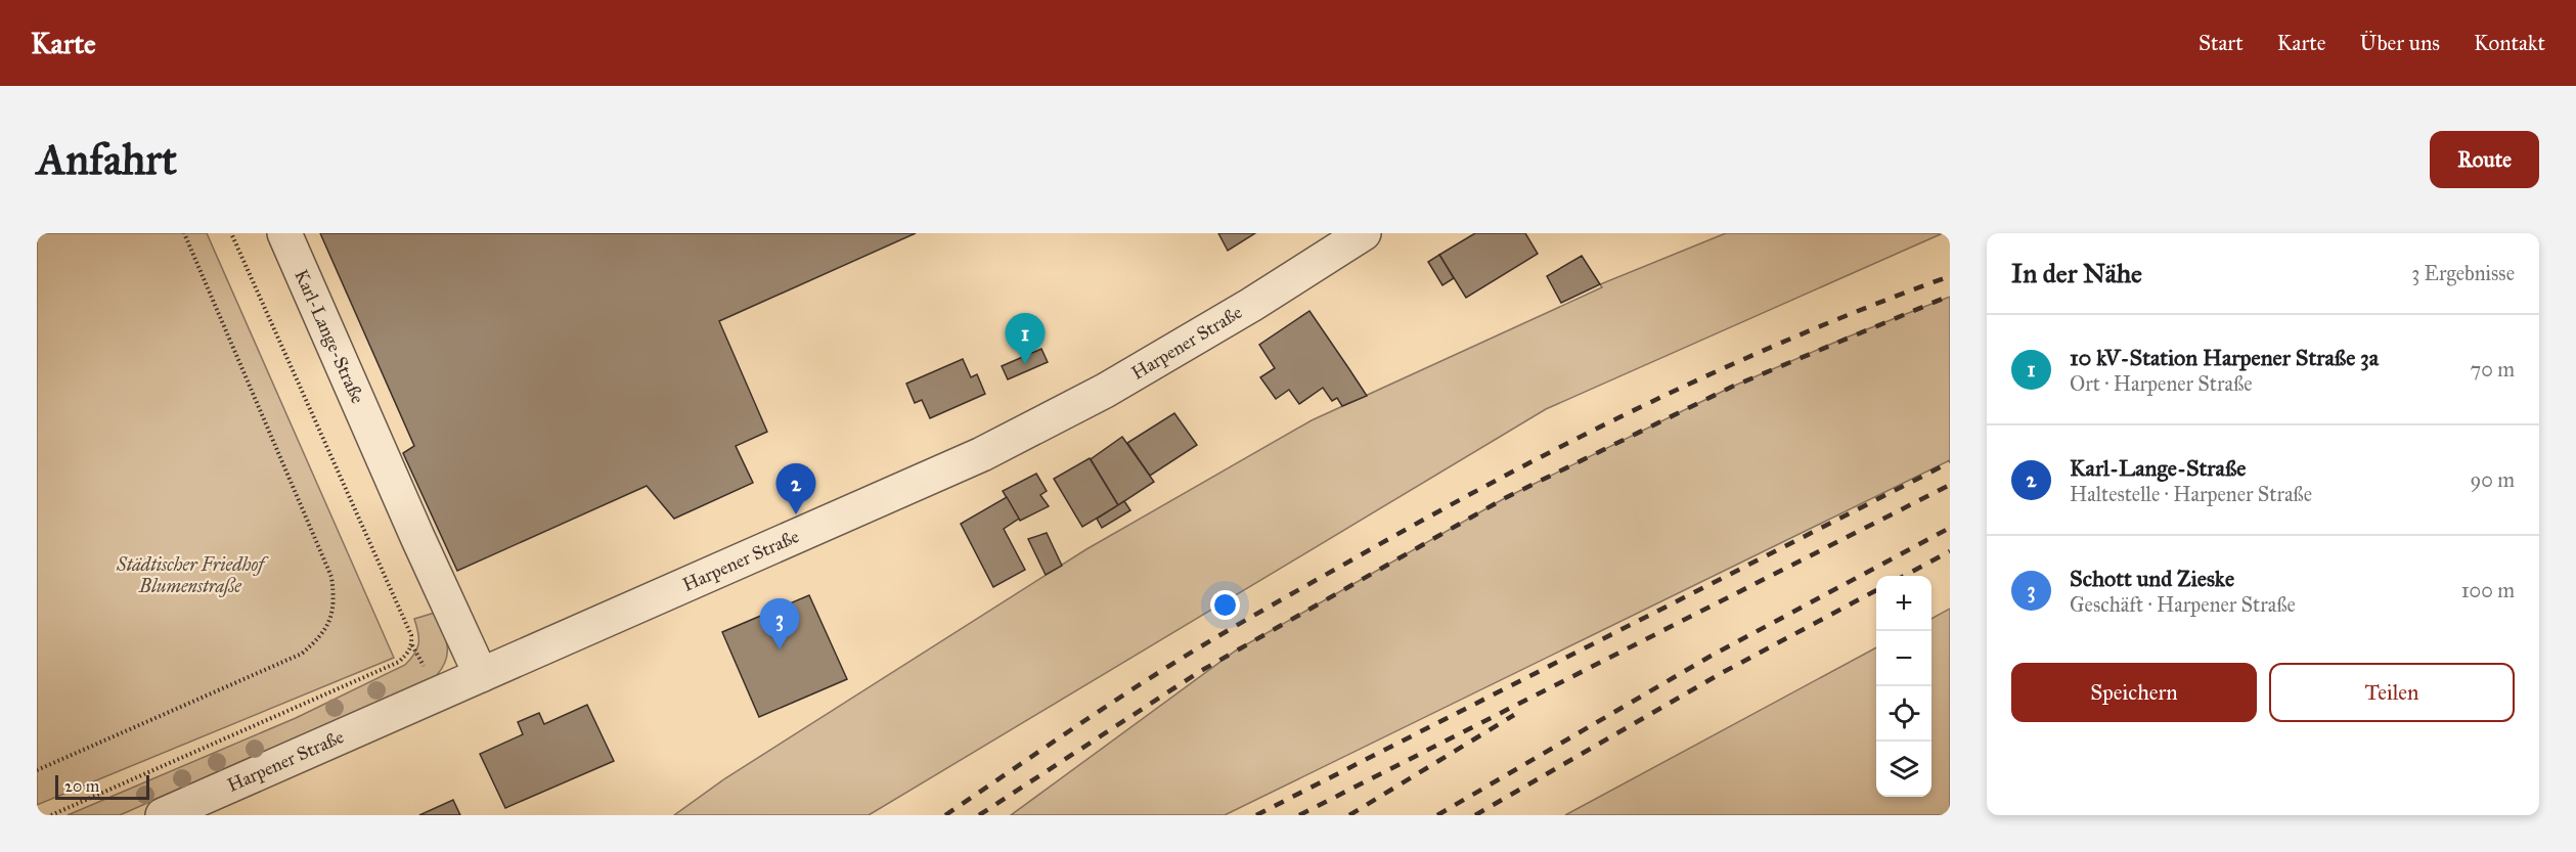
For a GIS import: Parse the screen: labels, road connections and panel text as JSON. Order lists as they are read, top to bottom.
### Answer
{
  "streets": {
    "street": ["Karl-Lange-Straße", "Harpener Straße"]
  },
  "crossings": [
    ["Karl-Lange-Straße", "Harpener Straße"]
  ],
  "parks": ["Städtischer Friedhof Blumenstraße"],
  "scale_bar": "20 m",
  "page": {
    "header": "Karte",
    "nav": [
      "Start",
      "Karte",
      "Über uns",
      "Kontakt"
    ],
    "buttons": [
      "Route",
      ["Speichern", "Teilen"]
    ],
    "title": "Anfahrt",
    "heading": ["In der Nähe", "3 Ergebnisse"],
    "pins": ["1", "2", "3"],
    "list": [
      {
        "mark": "1",
        "name": "10 kV-Station Harpener Straße 3a",
        "note": "Ort · Harpener Straße",
        "value": "70 m"
      },
      {
        "mark": "2",
        "name": "Karl-Lange-Straße",
        "note": "Haltestelle · Harpener Straße",
        "value": "90 m"
      },
      {
        "mark": "3",
        "name": "Schott und Zieske",
        "note": "Geschäft · Harpener Straße",
        "value": "100 m"
      }
    ],
    "map_buttons": ["+", "−"],
    "scale": "20 m"
  }
}
